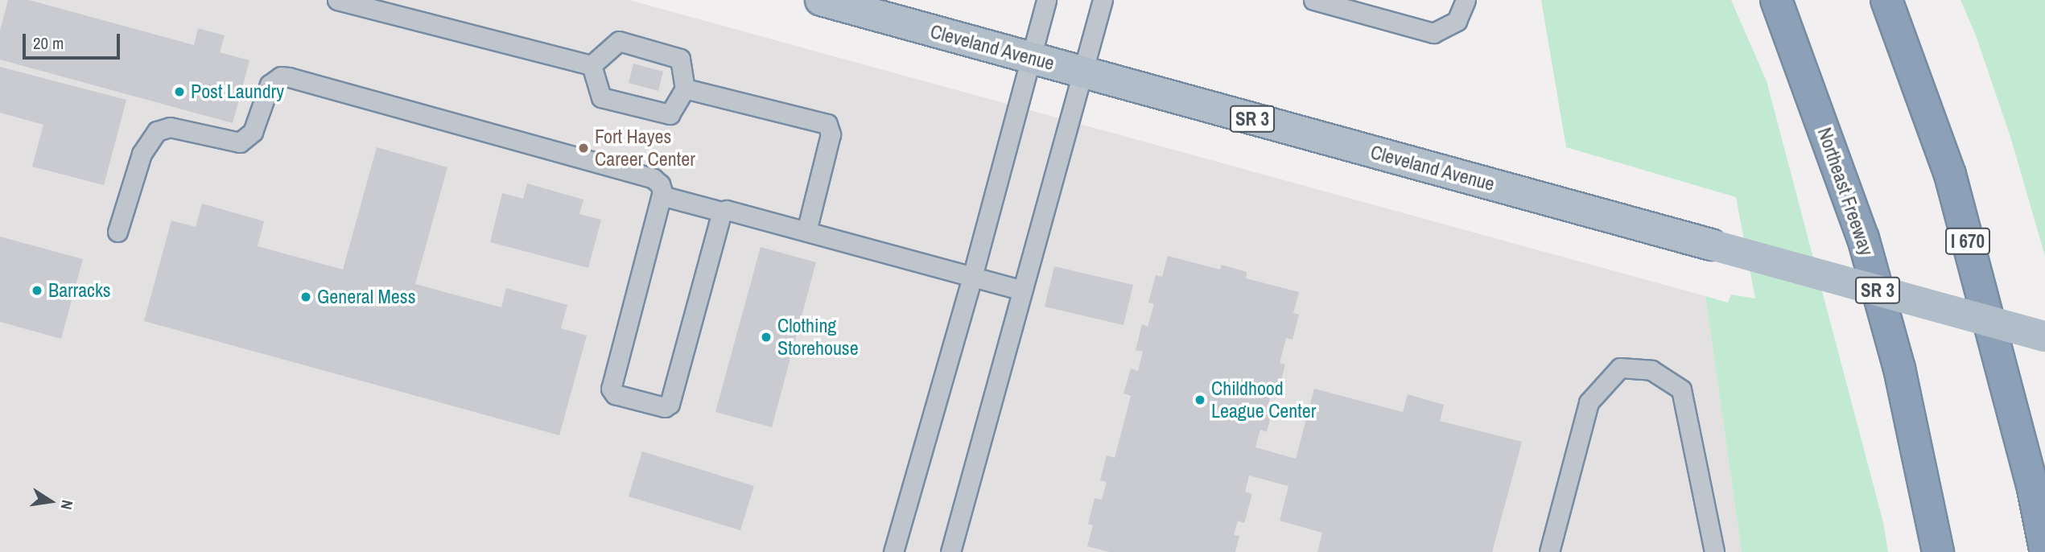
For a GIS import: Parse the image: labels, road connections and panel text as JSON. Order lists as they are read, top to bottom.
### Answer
{
  "streets": {
    "highway": ["Northeast Freeway", "I 670"],
    "main road": ["Cleveland Avenue", "SR 3"]
  },
  "places": [
    "Post Laundry",
    "Fort Hayes Career Center",
    "Barracks",
    "General Mess",
    "Clothing Storehouse",
    "Childhood League Center"
  ],
  "scale_bar": "20 m",
  "north": "right"
}
